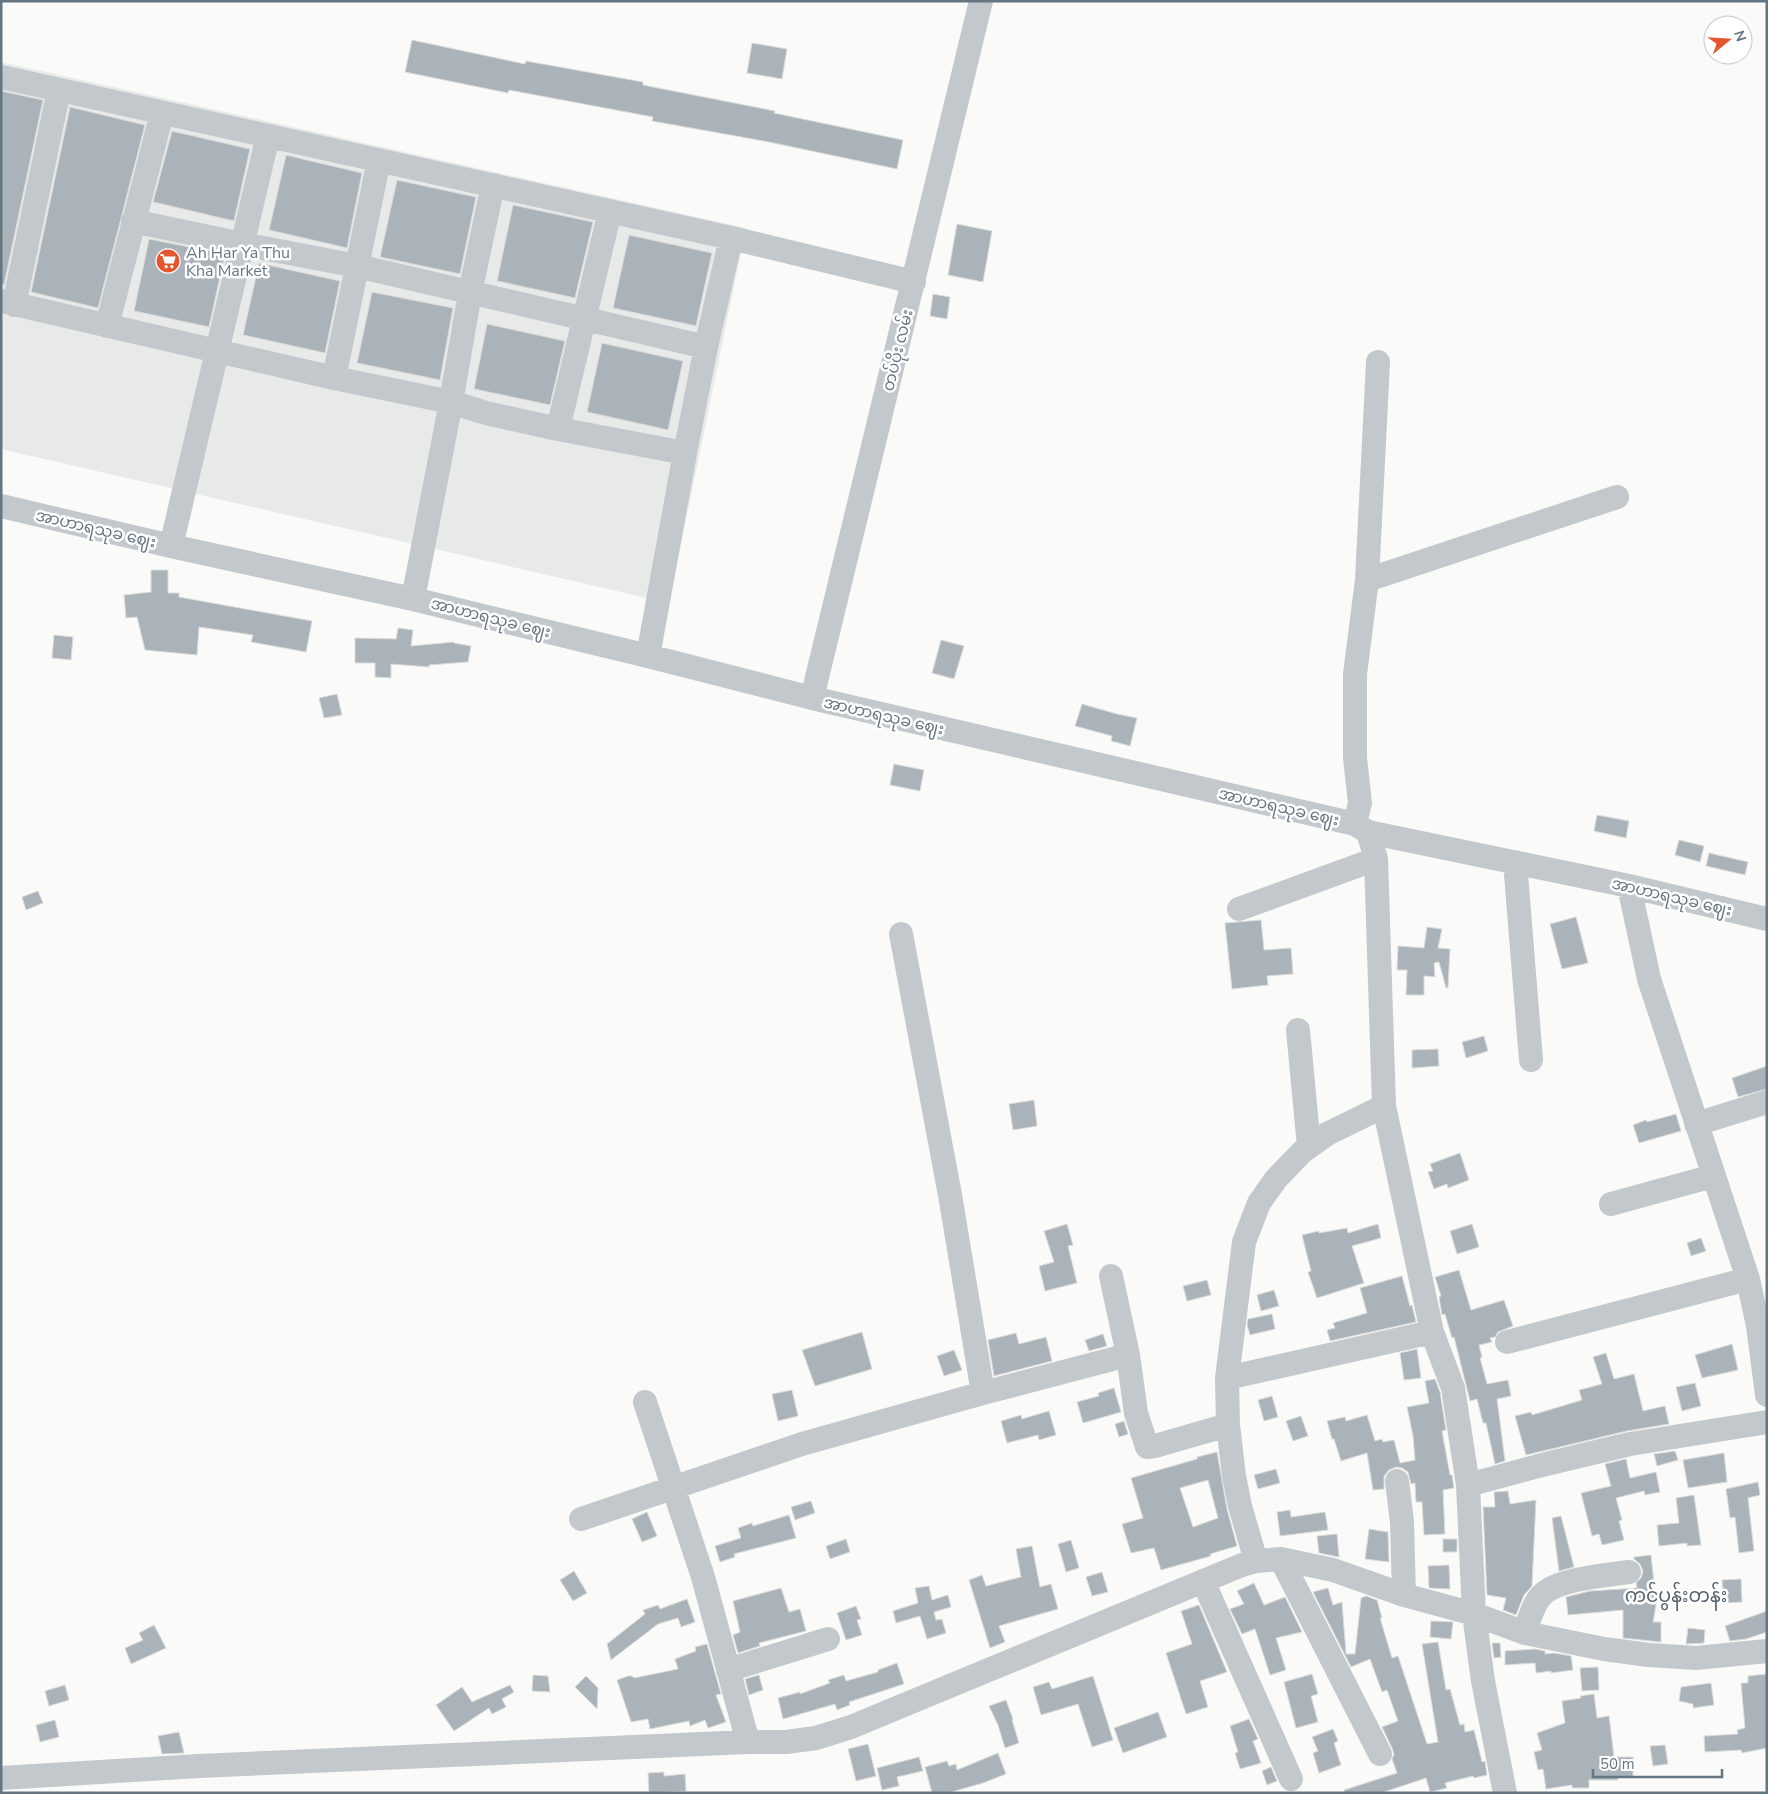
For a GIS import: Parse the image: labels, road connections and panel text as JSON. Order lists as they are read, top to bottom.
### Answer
{
  "streets": {
    "street": ["တပ်ပိုး လမ်း", "အာဟာရသုခ ဈေး"]
  },
  "crossings": [
    ["တပ်ပိုး လမ်း", "အာဟာရသုခ ဈေး"]
  ],
  "districts": ["ကင်ပွန်းတန်း"],
  "places": {
    "supermarket": ["Ah Har Ya Thu Kha Market"]
  },
  "scale_bar": "50 m",
  "north": "right"
}
